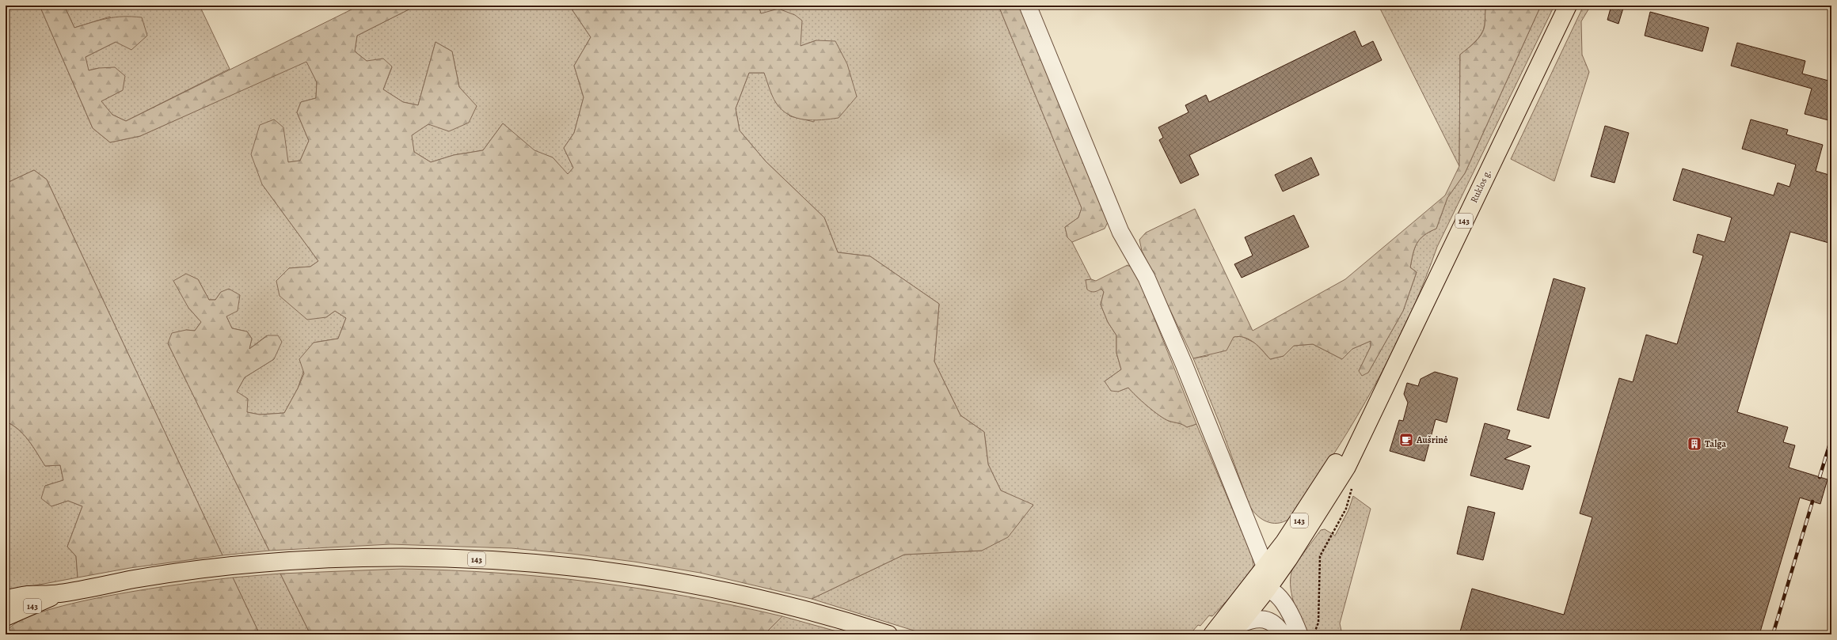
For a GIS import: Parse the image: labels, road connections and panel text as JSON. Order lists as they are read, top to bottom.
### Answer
{
  "streets": {
    "main road": ["Ruklos g.", "143"]
  },
  "crossings": [
    ["Ruklos g.", "143"]
  ],
  "places": {
    "cafe": ["Aušrinė"],
    "building": ["Talga"]
  }
}
